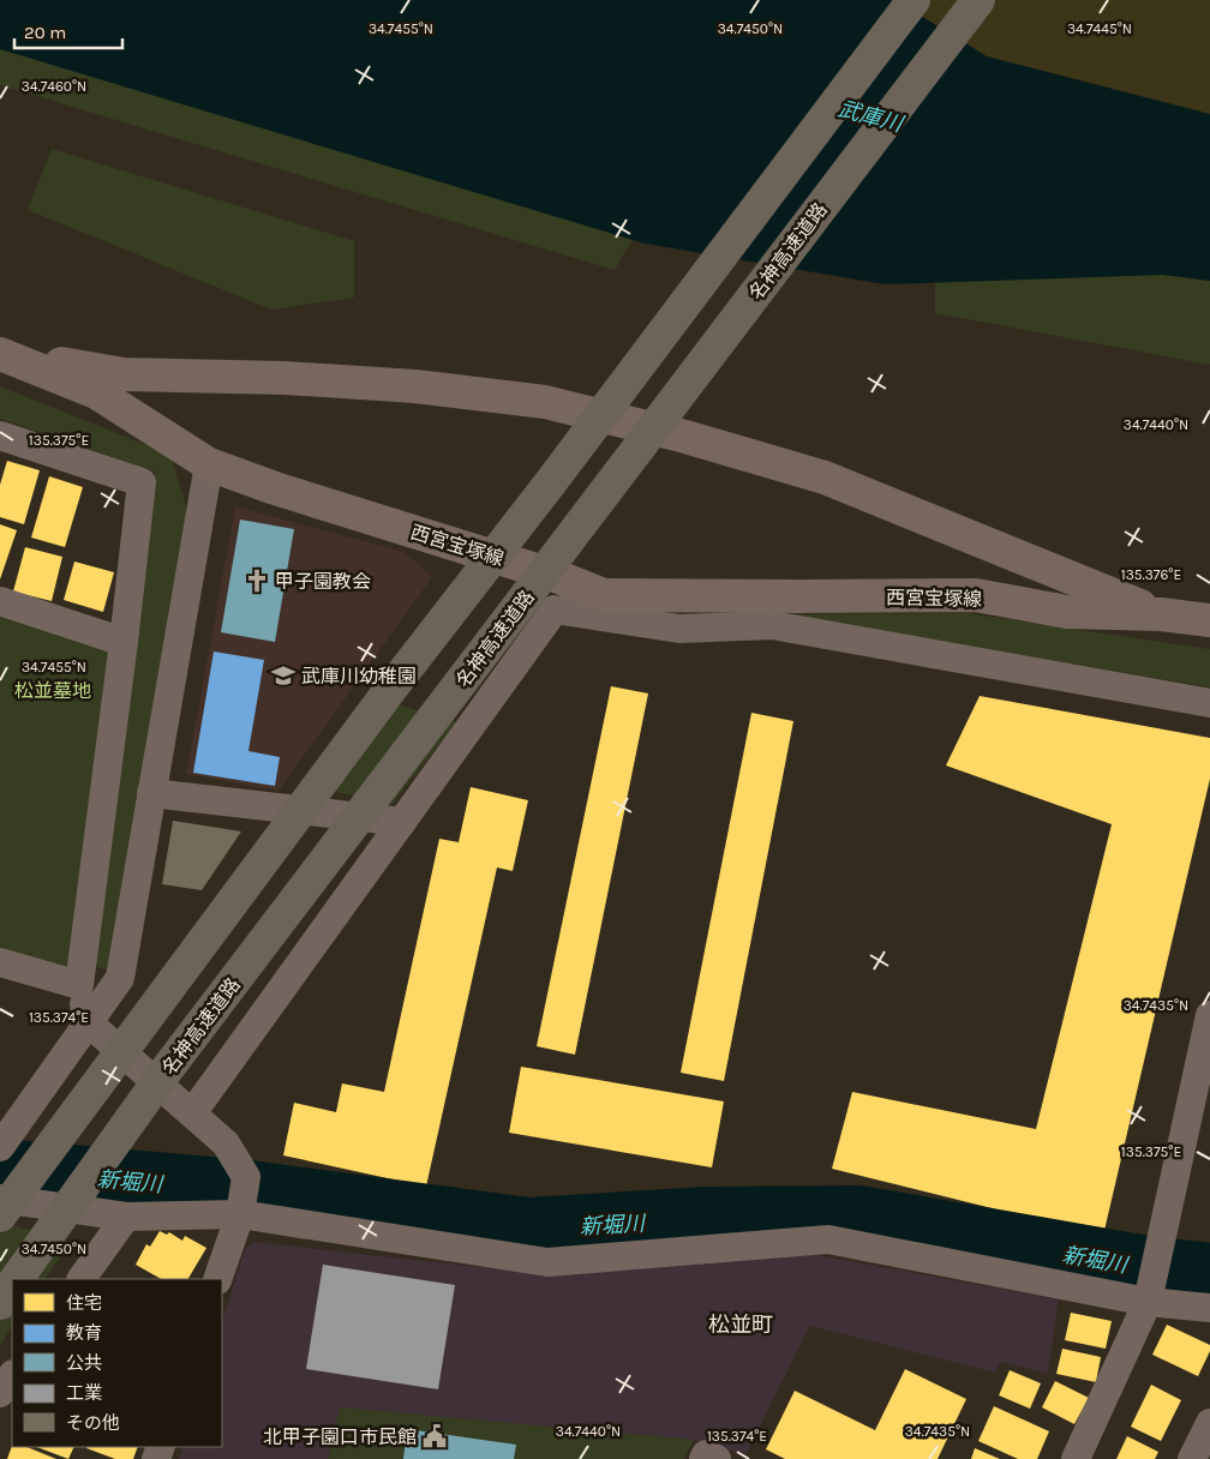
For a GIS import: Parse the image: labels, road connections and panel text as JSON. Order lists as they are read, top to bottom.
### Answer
{
  "streets": {
    "highway": ["名神高速道路"],
    "main road": ["西宮宝塚線"]
  },
  "districts": ["松並町"],
  "water": ["武庫川", "新堀川"],
  "parks": ["松並墓地"],
  "places": {
    "church": ["甲子園教会"],
    "school or university": ["武庫川幼稚園"],
    "public building": ["北甲子園口市民館"]
  },
  "legend": [
    "住宅",
    "教育",
    "公共",
    "工業",
    "その他"
  ],
  "scale_bar": "20 m",
  "coordinates": [
    "34.7455°N",
    "34.7450°N",
    "34.7445°N",
    "34.7460°N",
    "34.7440°N",
    "135.375°E",
    "135.376°E",
    "34.7435°N",
    "135.374°E"
  ]
}
